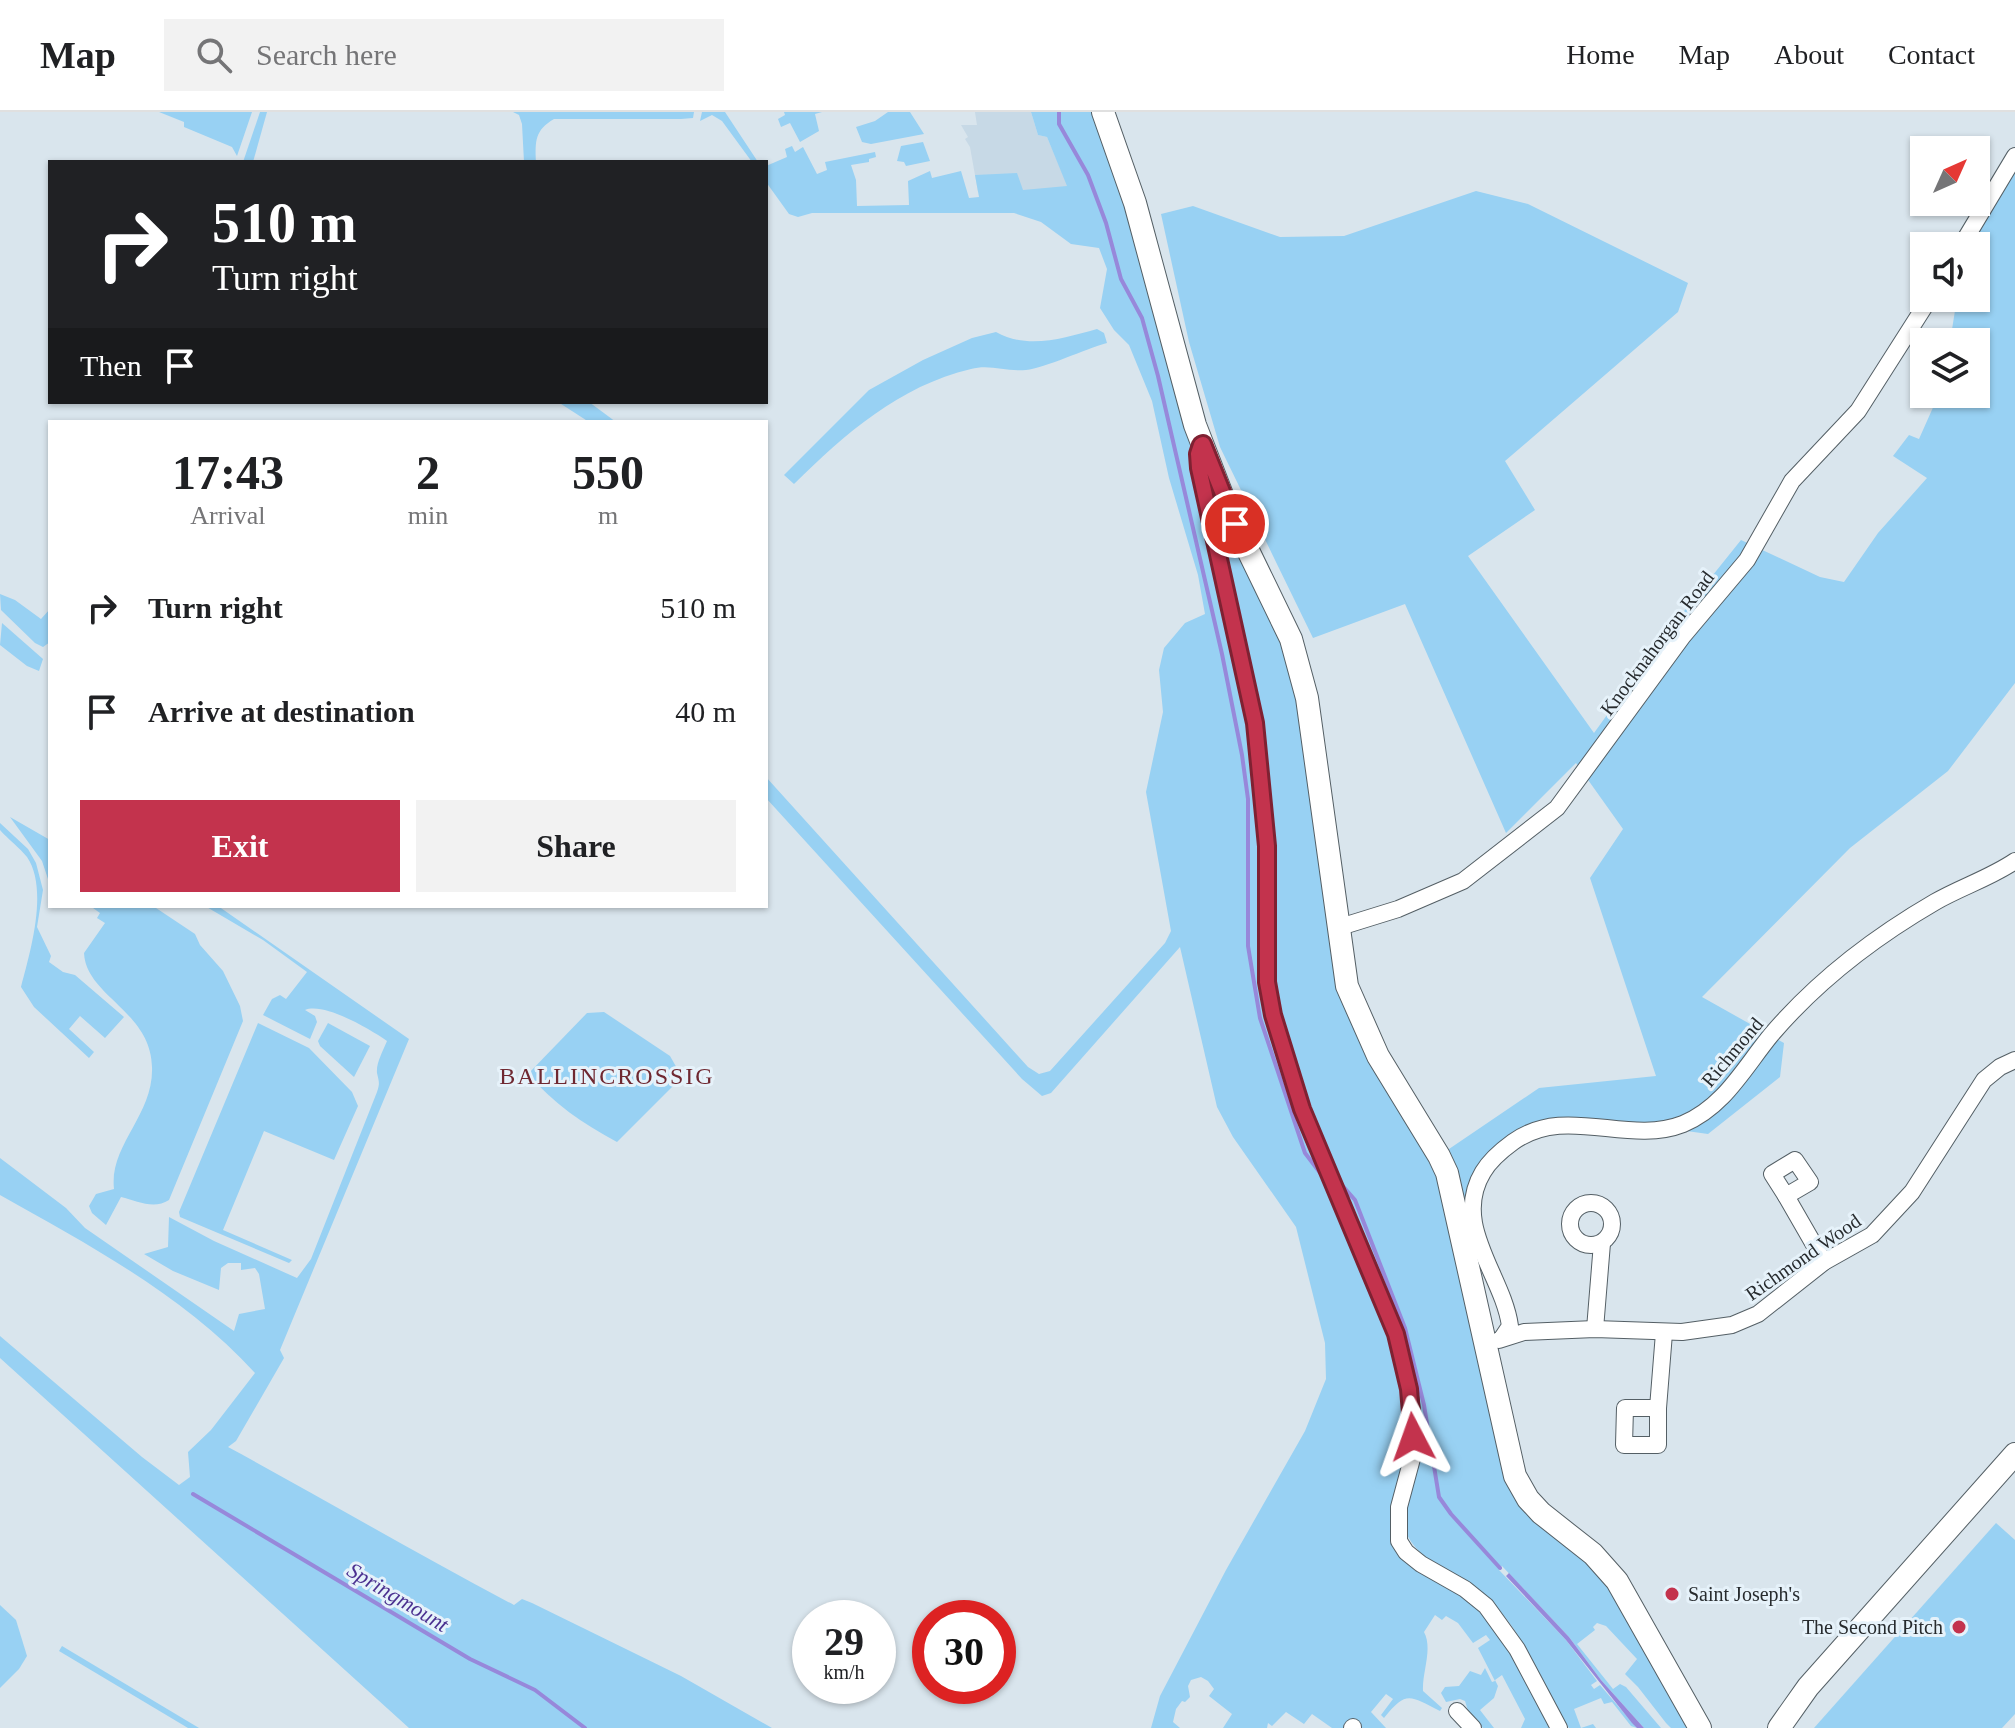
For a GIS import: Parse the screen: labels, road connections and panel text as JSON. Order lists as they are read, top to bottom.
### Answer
{
  "streets": {
    "street": ["Knocknahorgan Road", "Richmond", "Richmond Wood"]
  },
  "crossings": [
    ["Richmond", "Richmond Wood"]
  ],
  "districts": ["BALLINCROSSIG"],
  "water": ["Springmount"],
  "places": ["Saint Joseph's", "The Second Pitch"],
  "north": "top right",
  "page": {
    "header": "Map",
    "search": "Search here",
    "nav": [
      "Home",
      "Map",
      "About",
      "Contact"
    ],
    "turn": ["510 m", "Turn right"],
    "then": "Then",
    "eta": [
      "17:43",
      "Arrival",
      "2",
      "min",
      "550",
      "m"
    ],
    "list": [
      {
        "name": "Turn right",
        "value": "510 m"
      },
      {
        "name": "Arrive at destination",
        "value": "40 m"
      }
    ],
    "buttons": ["Exit", "Share"],
    "speed": "29 km/h",
    "limit": "30"
  }
}
